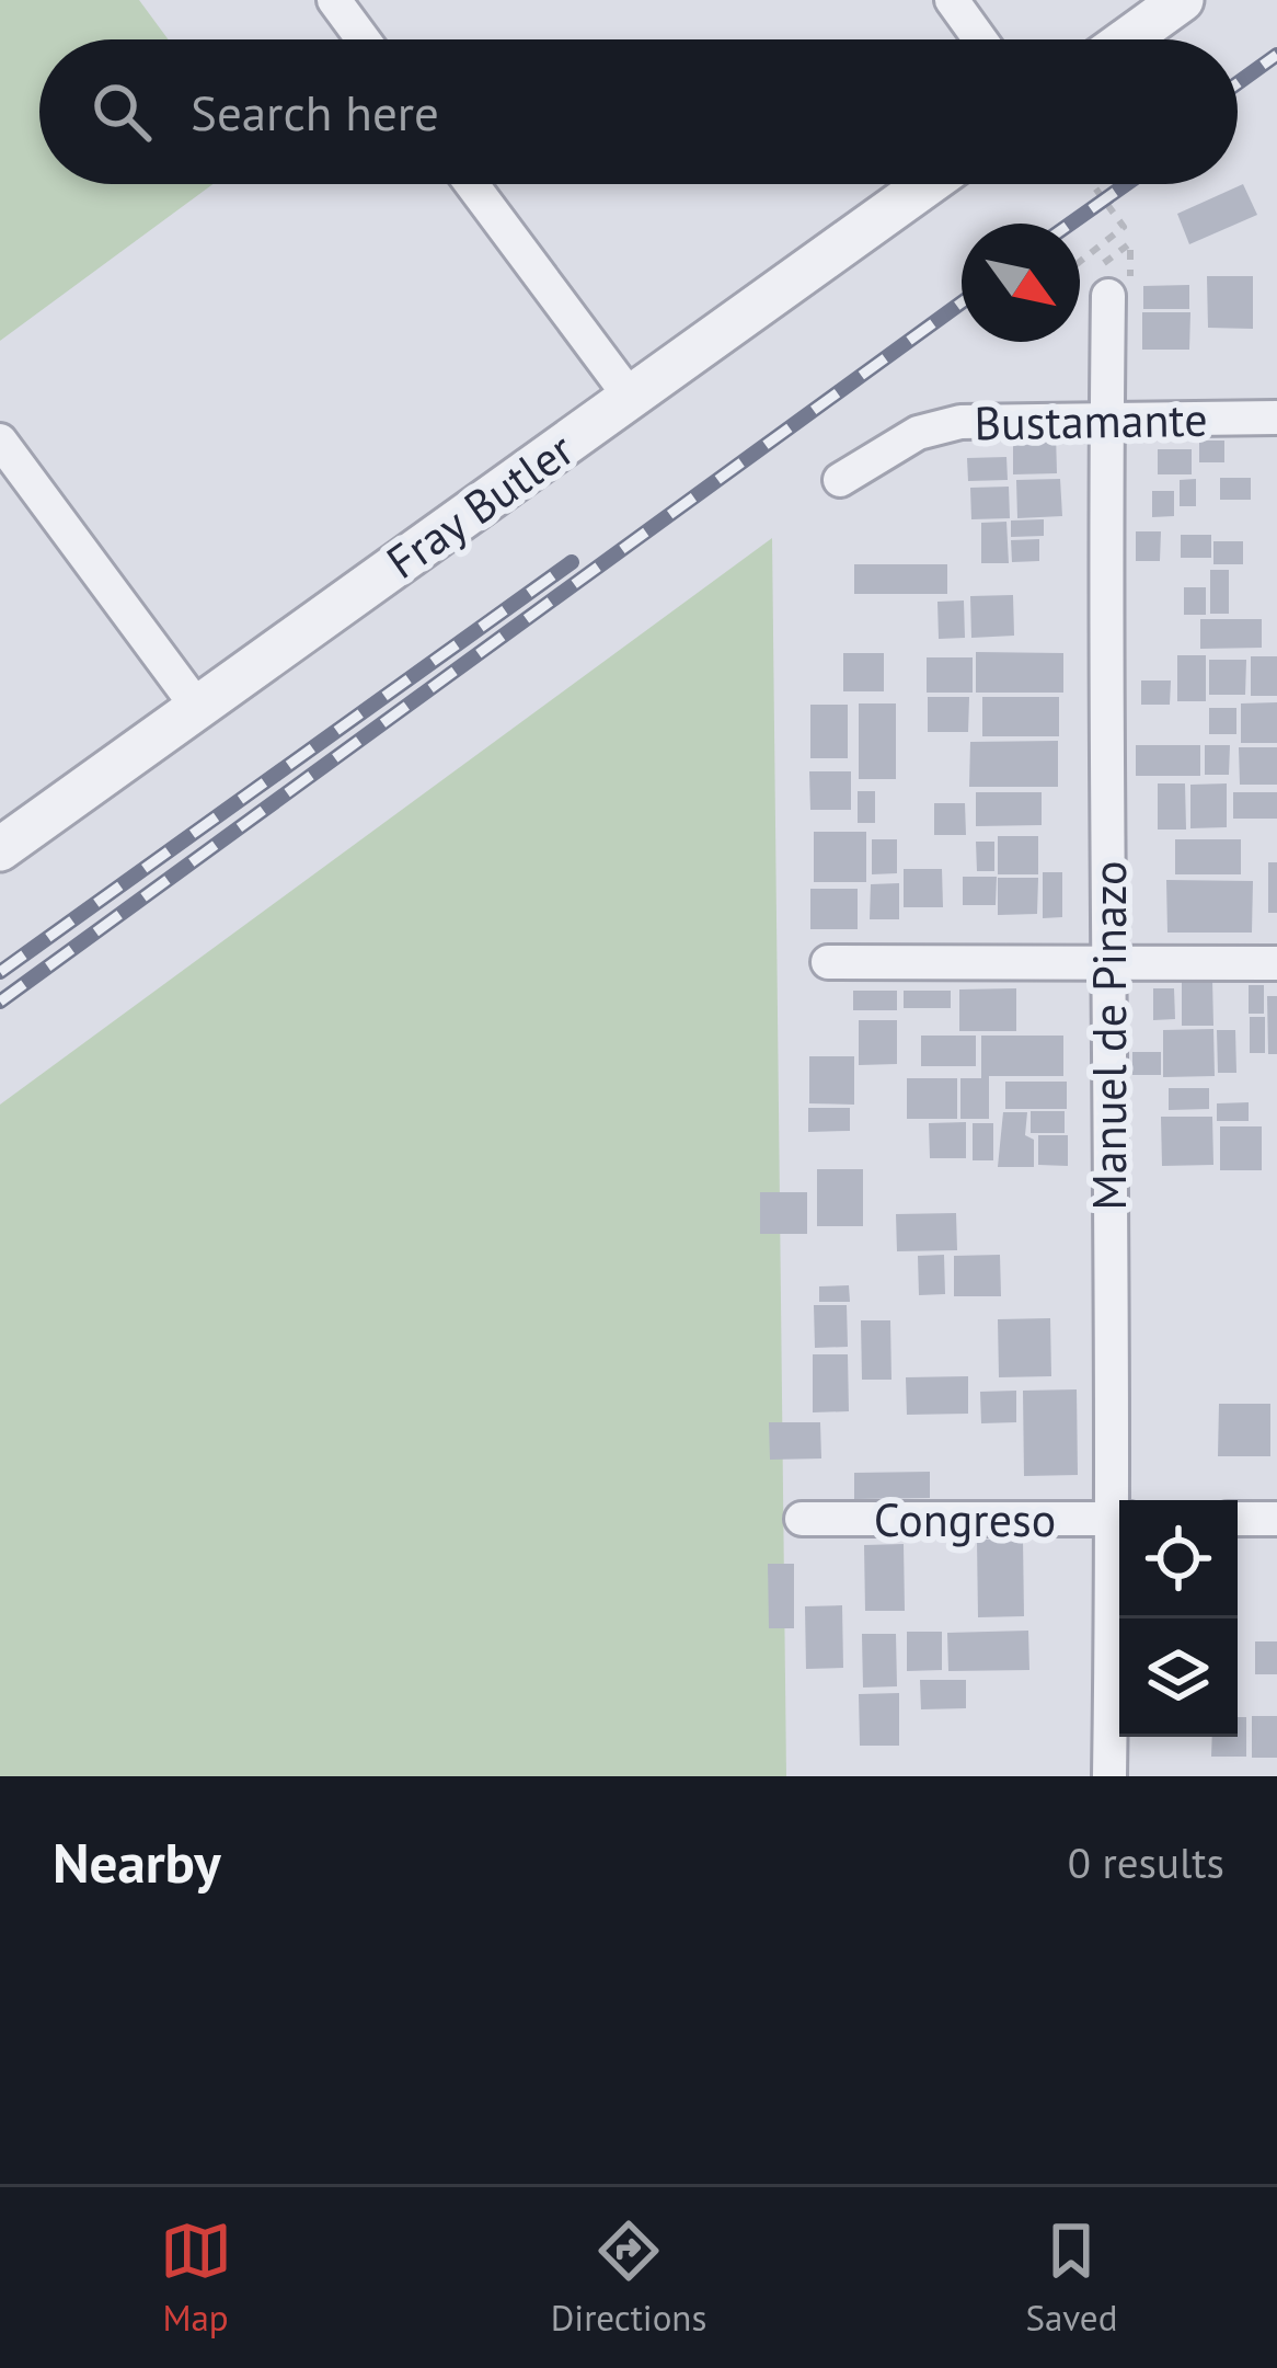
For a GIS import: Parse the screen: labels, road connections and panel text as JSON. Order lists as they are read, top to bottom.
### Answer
{
  "streets": {
    "street": [
      "Bustamante",
      "Fray Butler",
      "Manuel de Pinazo",
      "Congreso"
    ]
  },
  "crossings": [
    ["Bustamante", "Manuel de Pinazo"]
  ],
  "north": "bottom right",
  "page": {
    "search": "Search here",
    "heading": ["Nearby", "0 results"],
    "nav": ["Map", "Directions", "Saved"]
  }
}
